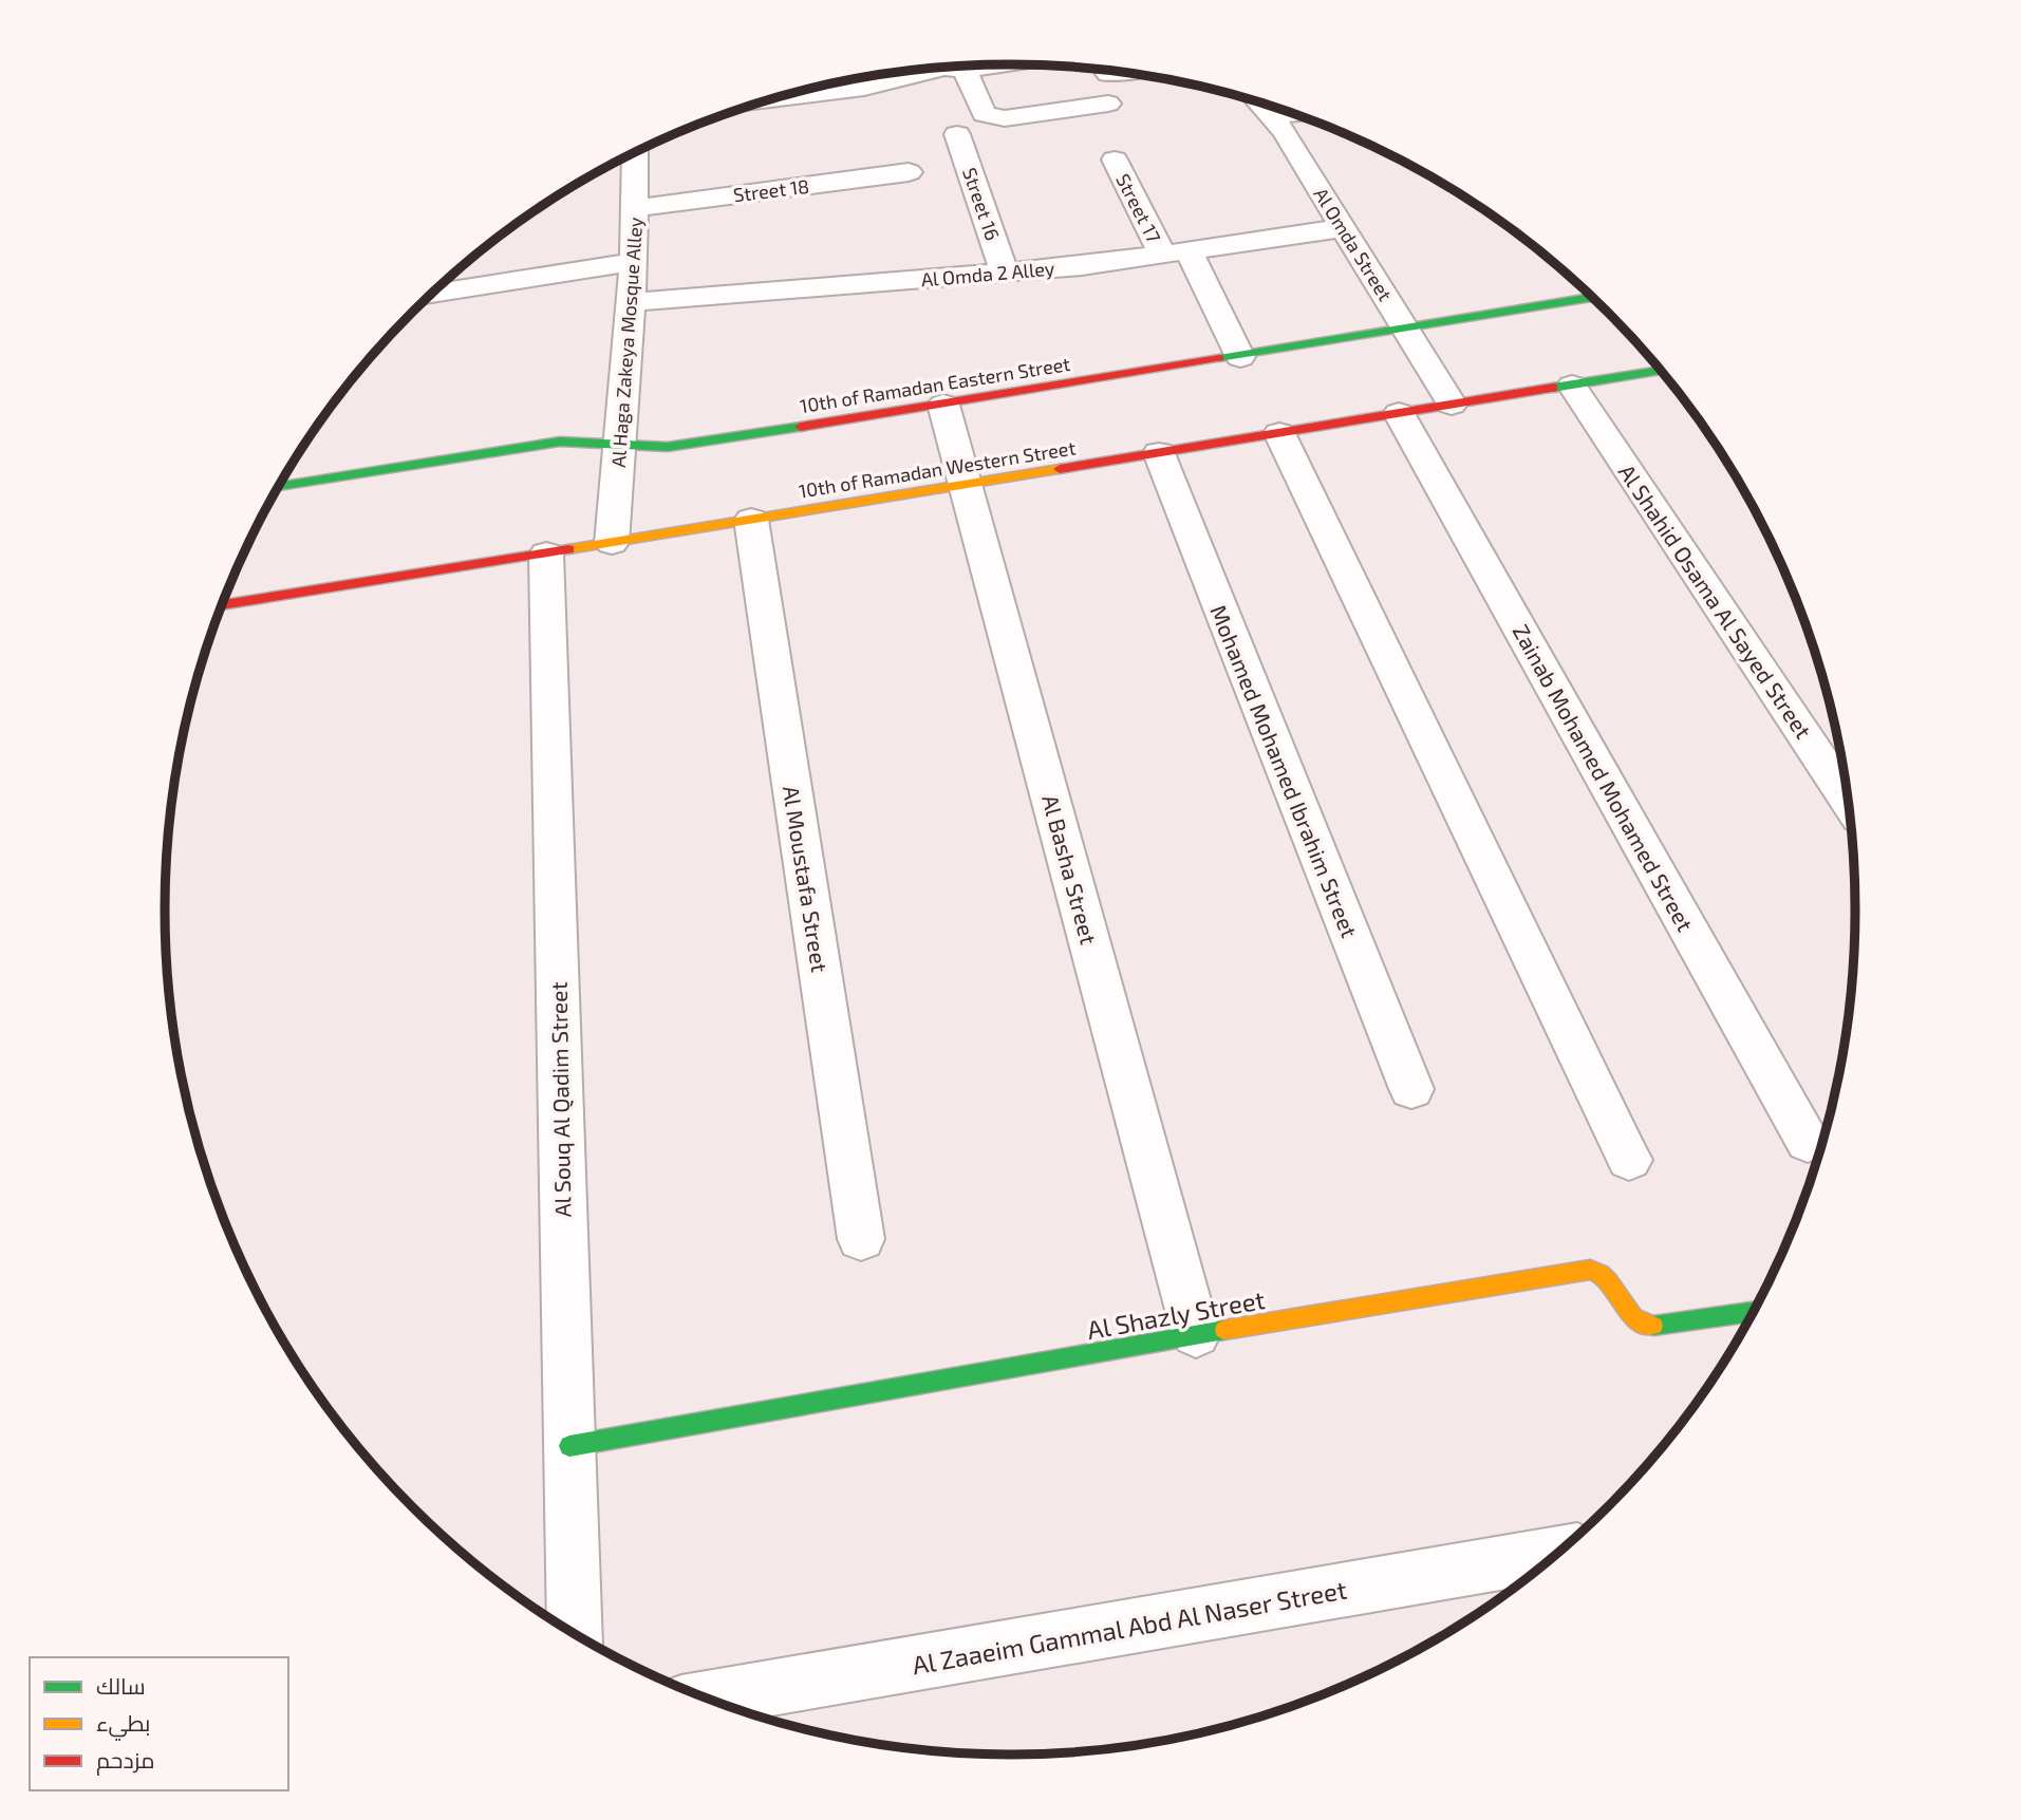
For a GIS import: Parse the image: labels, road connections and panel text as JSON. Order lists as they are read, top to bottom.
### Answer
{
  "streets": {
    "street": [
      "Street 18",
      "Street 16",
      "Street 17",
      "Al Omda Street",
      "Al Omda 2 Alley",
      "Al Haga Zakeya Mosque Alley",
      "10th of Ramadan Eastern Street",
      "10th of Ramadan Western Street",
      "Al Shahid Osama Al Sayed Street",
      "Mohamed Mohamed Ibrahim Street",
      "Zainab Mohamed Mohamed Street",
      "Al Basha Street",
      "Al Moustafa Street",
      "Al Souq Al Qadim Street",
      "Al Shazly Street",
      "Al Zaaeim Gammal Abd Al Naser Street"
    ]
  },
  "crossings": [
    ["Street 18", "Al Haga Zakeya Mosque Alley"],
    ["Street 16", "Al Omda 2 Alley"],
    ["Street 17", "Al Omda 2 Alley"],
    ["Street 17", "10th of Ramadan Eastern Street"],
    ["Al Omda Street", "Al Omda 2 Alley"],
    ["Al Omda Street", "10th of Ramadan Eastern Street"],
    ["Al Omda Street", "10th of Ramadan Western Street"],
    ["Al Omda 2 Alley", "Al Haga Zakeya Mosque Alley"],
    ["Al Haga Zakeya Mosque Alley", "10th of Ramadan Eastern Street"],
    ["Al Haga Zakeya Mosque Alley", "10th of Ramadan Western Street"],
    ["10th of Ramadan Eastern Street", "Al Basha Street"],
    ["10th of Ramadan Western Street", "Al Shahid Osama Al Sayed Street"],
    ["10th of Ramadan Western Street", "Mohamed Mohamed Ibrahim Street"],
    ["10th of Ramadan Western Street", "Zainab Mohamed Mohamed Street"],
    ["10th of Ramadan Western Street", "Al Basha Street"],
    ["10th of Ramadan Western Street", "Al Moustafa Street"],
    ["10th of Ramadan Western Street", "Al Souq Al Qadim Street"],
    ["Al Basha Street", "Al Shazly Street"],
    ["Al Souq Al Qadim Street", "Al Shazly Street"]
  ],
  "legend": ["سالك", "بطيء", "مزدحم"]
}
